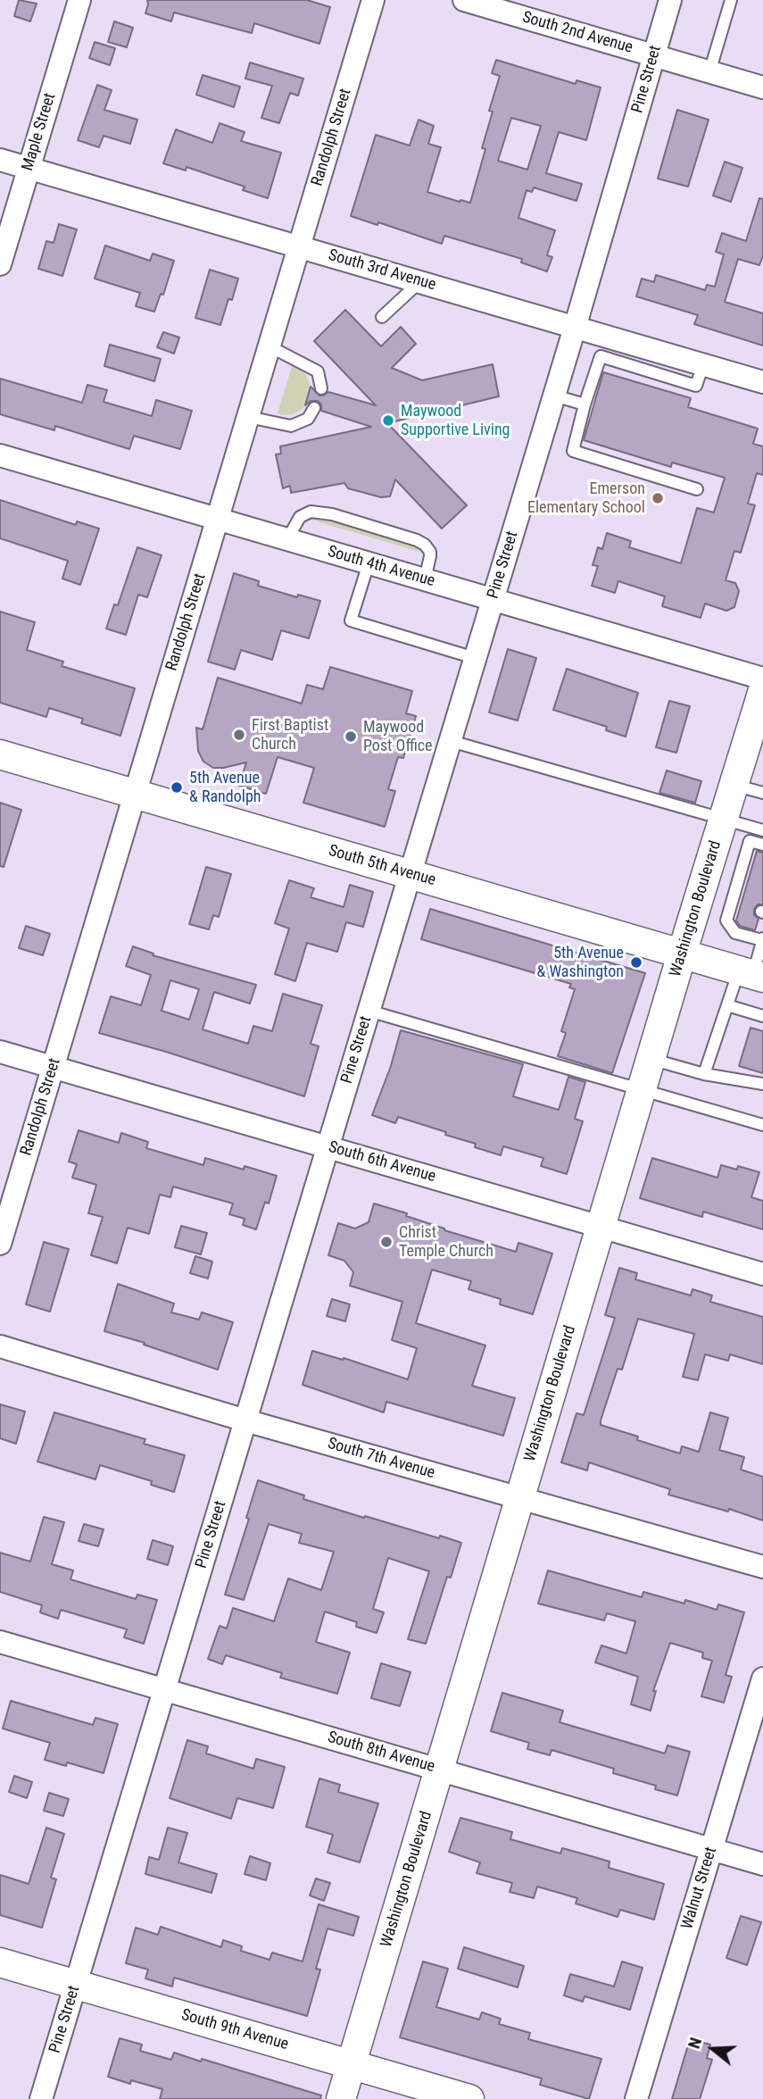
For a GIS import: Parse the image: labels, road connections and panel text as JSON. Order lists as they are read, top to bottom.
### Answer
{
  "streets": {
    "street": [
      "South 2nd Avenue",
      "Pine Street",
      "Maple Street",
      "Randolph Street",
      "South 3rd Avenue",
      "South 4th Avenue",
      "South 5th Avenue",
      "Washington Boulevard",
      "South 6th Avenue",
      "South 7th Avenue",
      "South 8th Avenue",
      "Walnut Street",
      "South 9th Avenue"
    ]
  },
  "crossings": [
    ["South 2nd Avenue", "Pine Street"],
    ["Pine Street", "South 3rd Avenue"],
    ["Pine Street", "South 4th Avenue"],
    ["Pine Street", "South 5th Avenue"],
    ["Pine Street", "South 6th Avenue"],
    ["Pine Street", "South 7th Avenue"],
    ["Pine Street", "South 8th Avenue"],
    ["Pine Street", "South 9th Avenue"],
    ["Maple Street", "South 3rd Avenue"],
    ["Randolph Street", "South 3rd Avenue"],
    ["Randolph Street", "South 4th Avenue"],
    ["Randolph Street", "South 5th Avenue"],
    ["Randolph Street", "South 6th Avenue"],
    ["South 5th Avenue", "Washington Boulevard"],
    ["Washington Boulevard", "South 6th Avenue"],
    ["Washington Boulevard", "South 7th Avenue"],
    ["Washington Boulevard", "South 8th Avenue"],
    ["Washington Boulevard", "South 9th Avenue"],
    ["South 8th Avenue", "Walnut Street"]
  ],
  "places": [
    "Maywood Supportive Living",
    "Emerson Elementary School",
    "First Baptist Church",
    "Maywood Post Office",
    "5th Avenue & Randolph",
    "5th Avenue & Washington",
    "Christ Temple Church"
  ],
  "north": "left"
}
